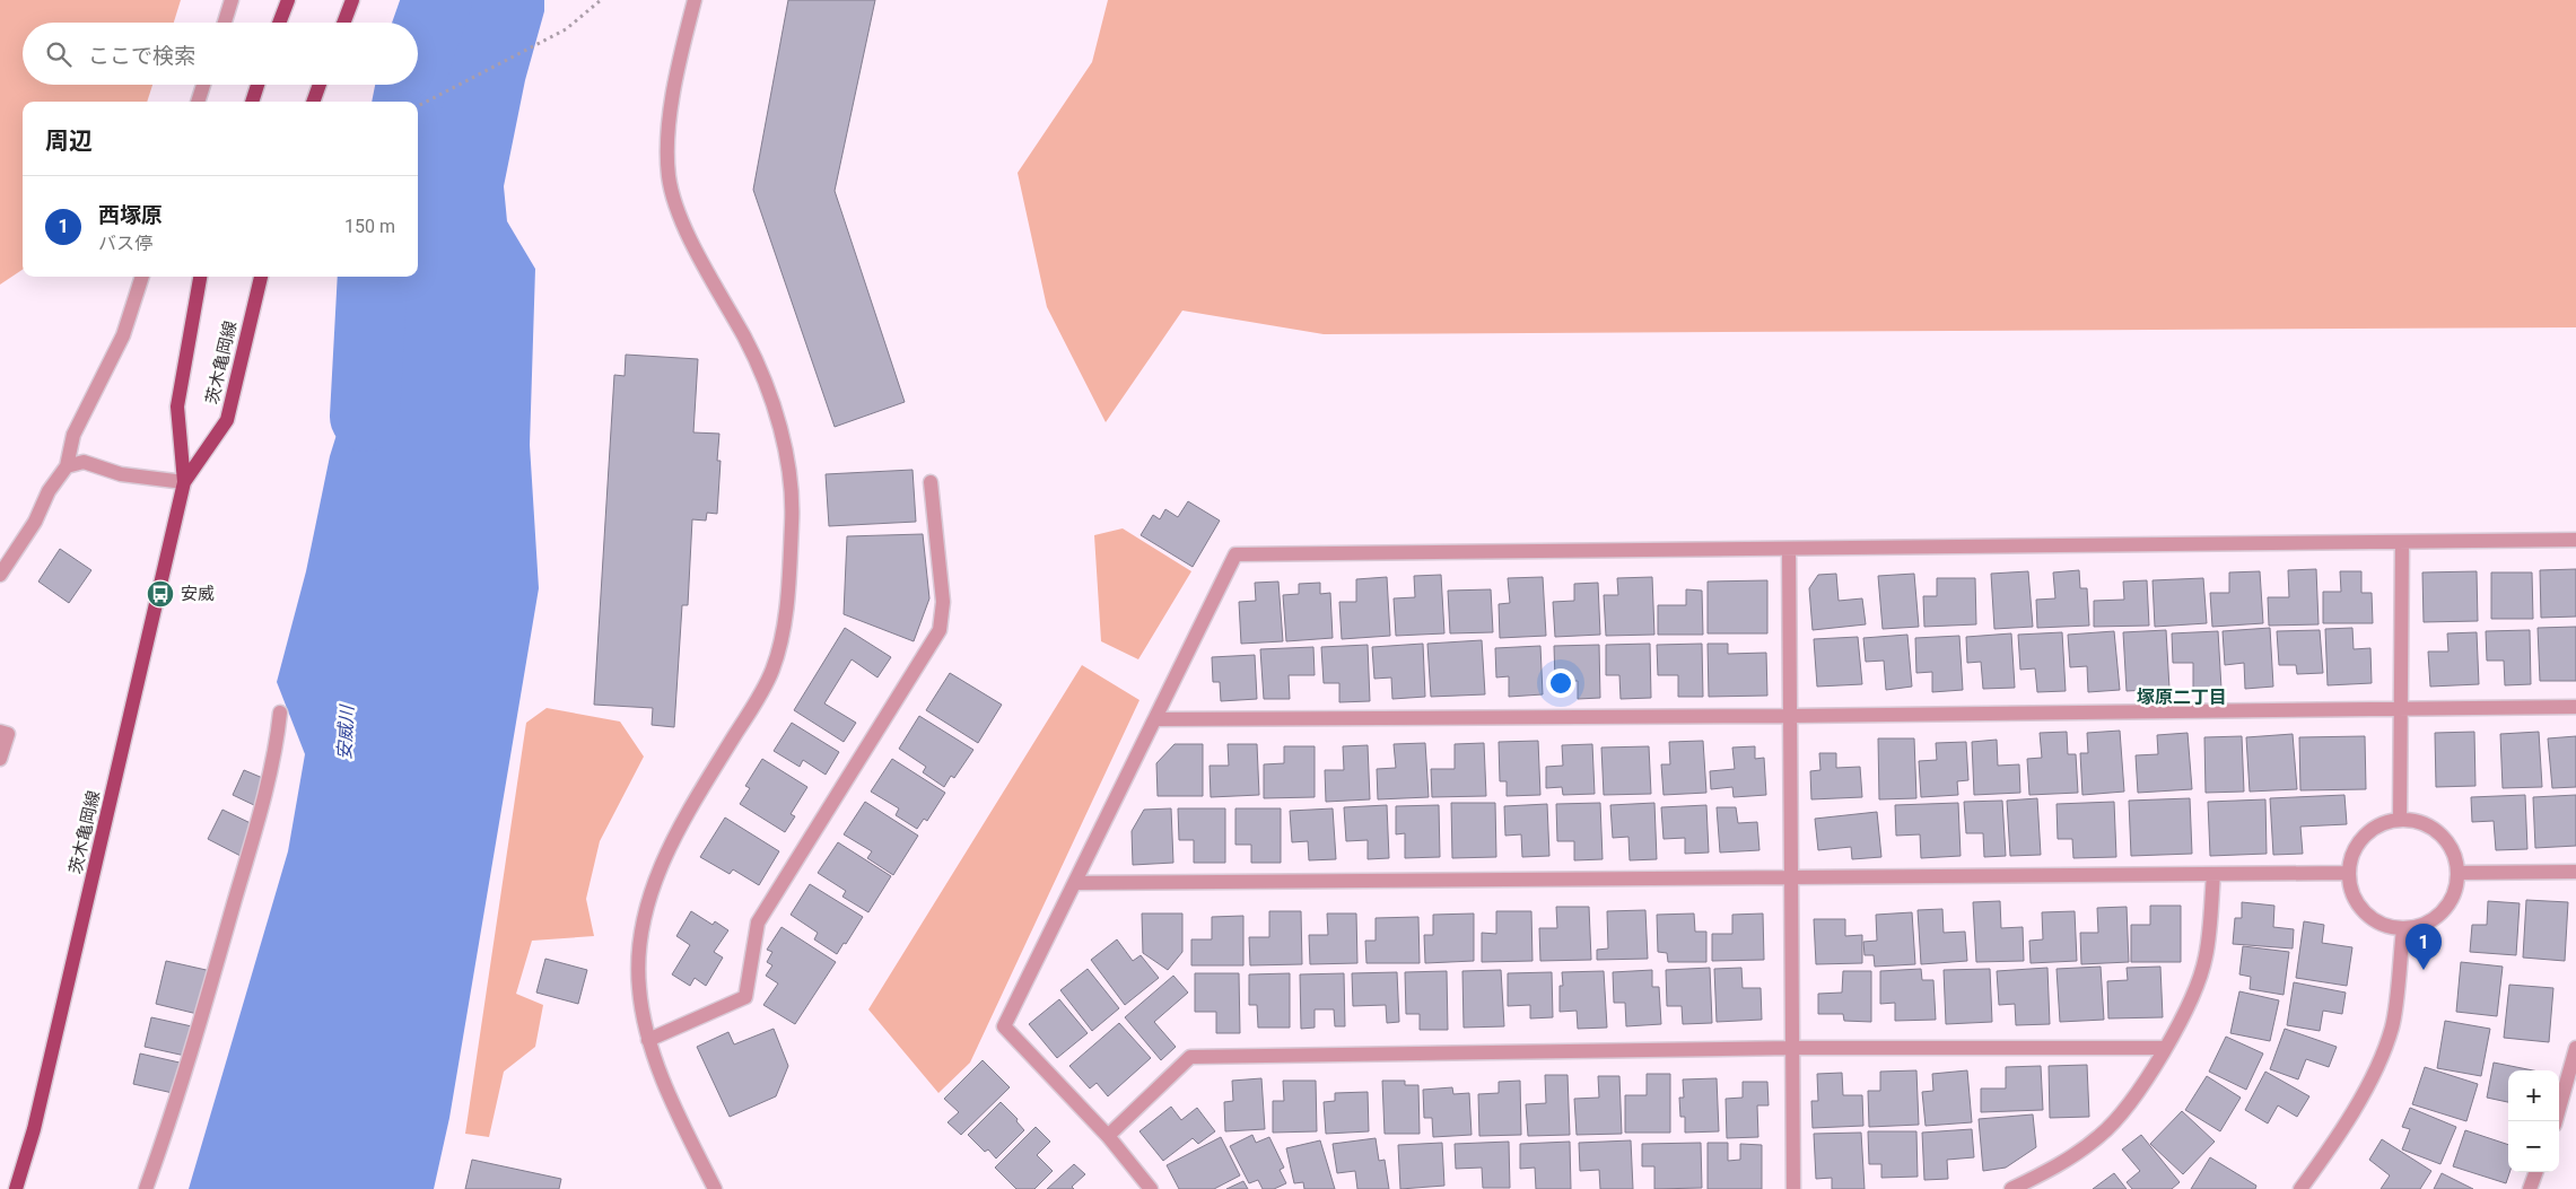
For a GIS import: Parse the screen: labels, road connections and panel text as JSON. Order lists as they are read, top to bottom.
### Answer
{
  "streets": {
    "main road": ["茨木亀岡線"]
  },
  "districts": ["塚原二丁目"],
  "water": ["安威川"],
  "places": {
    "bus stop": ["安威"]
  },
  "page": {
    "search": "ここで検索",
    "heading": "周辺",
    "list": [
      {
        "mark": "1",
        "name": "西塚原",
        "note": "バス停",
        "value": "150 m"
      }
    ],
    "pins": "1",
    "map_buttons": ["+", "−"]
  }
}
